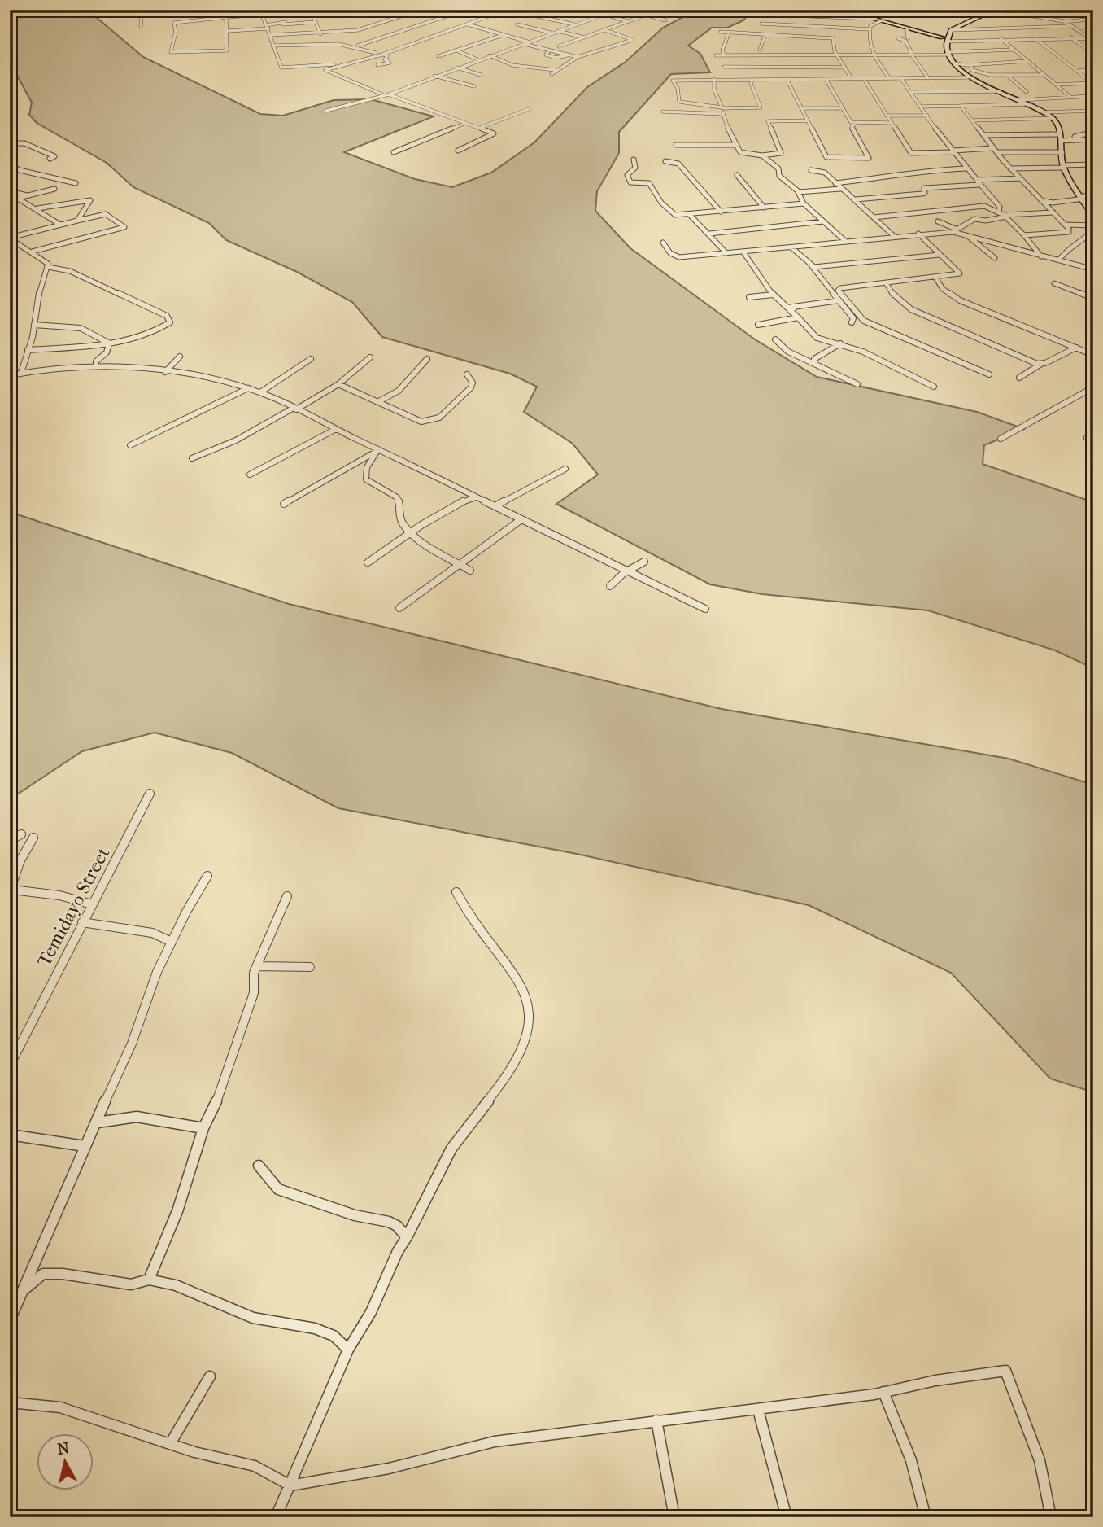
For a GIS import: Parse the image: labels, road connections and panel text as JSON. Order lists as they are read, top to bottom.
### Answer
{
  "streets": {
    "street": ["Temidayo Street"]
  },
  "north": "top"
}
